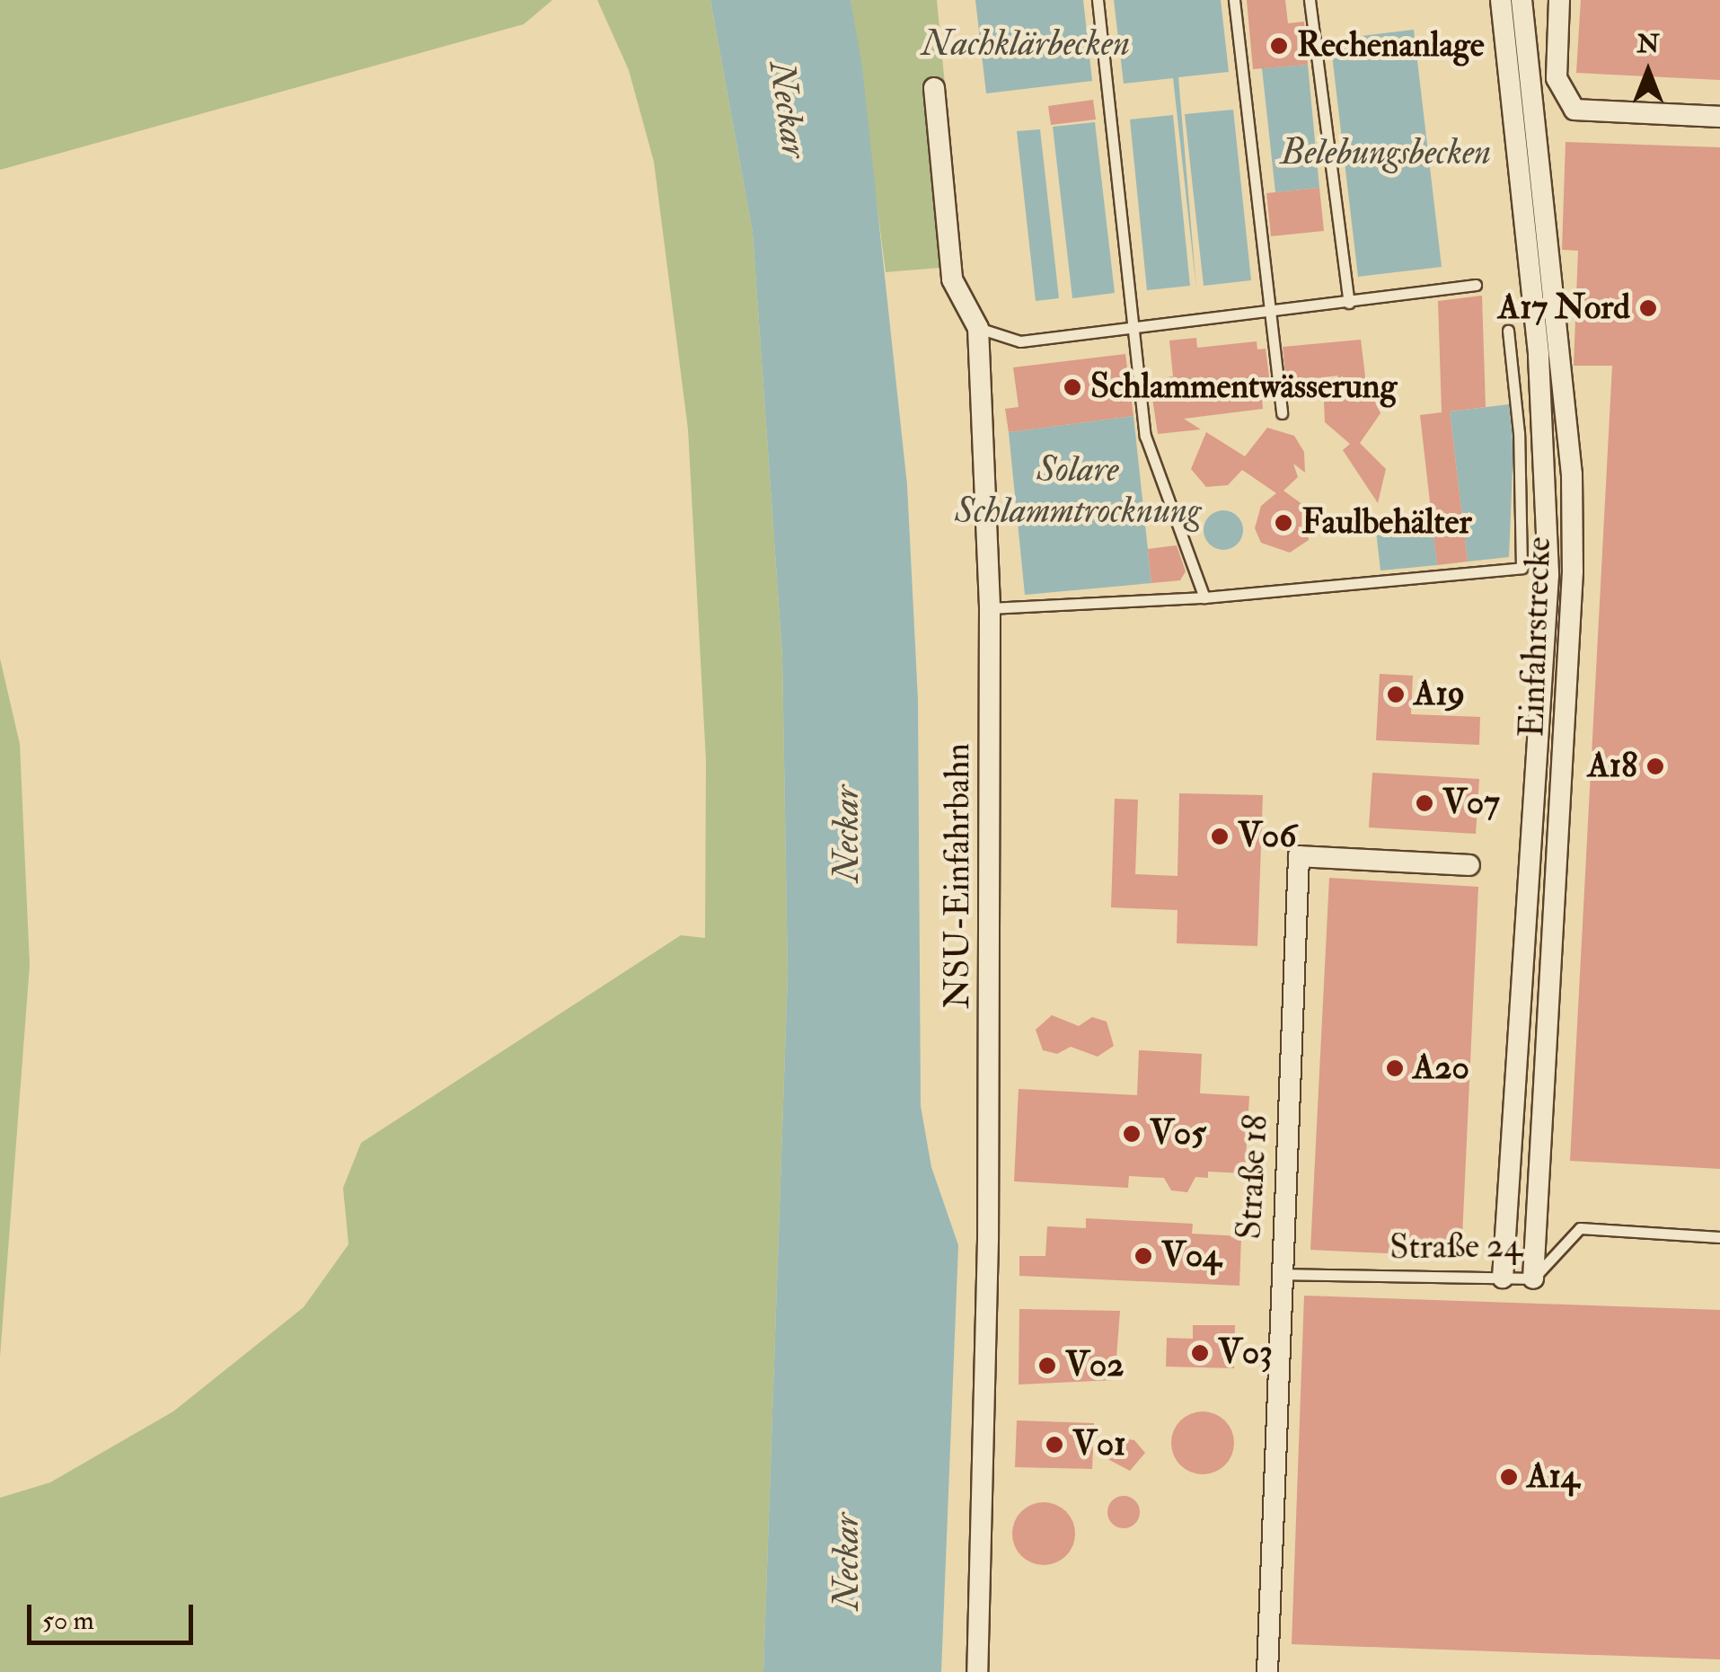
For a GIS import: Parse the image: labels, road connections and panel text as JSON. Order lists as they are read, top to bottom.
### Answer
{
  "streets": {
    "street": ["Einfahrstrecke", "NSU-Einfahrbahn", "Straße 18"],
    "lane": ["Straße 24"]
  },
  "crossings": [
    ["Einfahrstrecke", "Straße 24"],
    ["Straße 18", "Straße 24"]
  ],
  "water": [
    "Nachklärbecken",
    "Neckar",
    "Belebungsbecken",
    "Solare Schlammtrocknung"
  ],
  "places": [
    "Rechenanlage",
    "A17 Nord",
    "Schlammentwässerung",
    "Faulbehälter",
    "A19",
    "A18",
    "V07",
    "V06",
    "A20",
    "V05",
    "V04",
    "V03",
    "V02",
    "V01",
    "A14"
  ],
  "scale_bar": "50 m",
  "north": "top"
}
